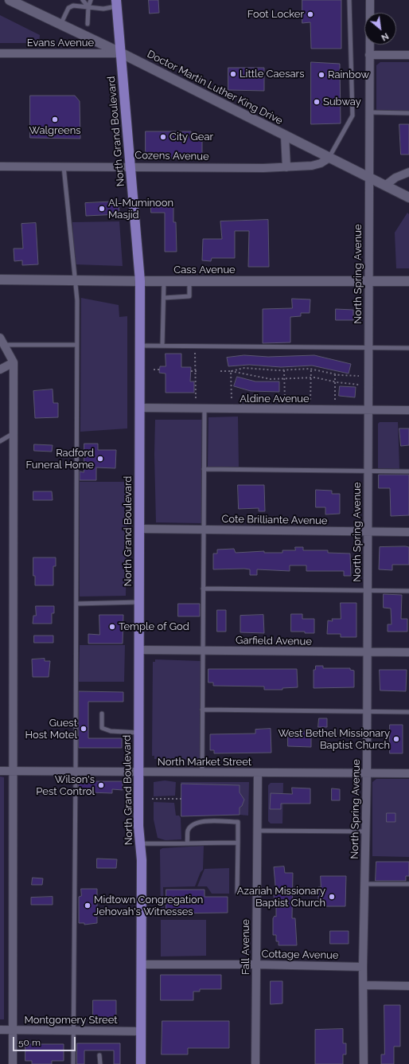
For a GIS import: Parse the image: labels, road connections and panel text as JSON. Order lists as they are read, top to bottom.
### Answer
{
  "streets": {
    "main road": ["Doctor Martin Luther King Drive", "North Grand Boulevard", "Cass Avenue"],
    "street": [
      "Evans Avenue",
      "Cozens Avenue",
      "North Spring Avenue",
      "Aldine Avenue",
      "Cote Brilliante Avenue",
      "Garfield Avenue",
      "North Market Street",
      "Fall Avenue",
      "Cottage Avenue",
      "Montgomery Street"
    ]
  },
  "crossings": [
    ["Evans Avenue", "Doctor Martin Luther King Drive"],
    ["Evans Avenue", "North Grand Boulevard"],
    ["Doctor Martin Luther King Drive", "North Grand Boulevard"],
    ["Doctor Martin Luther King Drive", "Cozens Avenue"],
    ["Doctor Martin Luther King Drive", "North Spring Avenue"],
    ["North Grand Boulevard", "Cozens Avenue"],
    ["North Grand Boulevard", "Cass Avenue"],
    ["North Grand Boulevard", "Aldine Avenue"],
    ["North Grand Boulevard", "Cote Brilliante Avenue"],
    ["North Grand Boulevard", "Garfield Avenue"],
    ["North Grand Boulevard", "North Market Street"],
    ["North Grand Boulevard", "Cottage Avenue"],
    ["North Grand Boulevard", "Montgomery Street"],
    ["Cass Avenue", "North Spring Avenue"],
    ["North Spring Avenue", "Aldine Avenue"],
    ["North Spring Avenue", "Cote Brilliante Avenue"],
    ["North Spring Avenue", "Garfield Avenue"],
    ["North Spring Avenue", "North Market Street"],
    ["North Spring Avenue", "Cottage Avenue"],
    ["North Market Street", "Fall Avenue"],
    ["Fall Avenue", "Cottage Avenue"]
  ],
  "places": [
    "Foot Locker",
    "Little Caesars",
    "Rainbow",
    "Subway",
    "Walgreens",
    "City Gear",
    "Al-Muminoon Masjid",
    "Radford Funeral Home",
    "Temple of God",
    "Guest Host Motel",
    "West Bethel Missionary Baptist Church",
    "Wilson's Pest Control",
    "Azariah Missionary Baptist Church",
    "Midtown Congregation Jehovah's Witnesses"
  ],
  "scale_bar": "50 m",
  "north": "bottom right"
}
